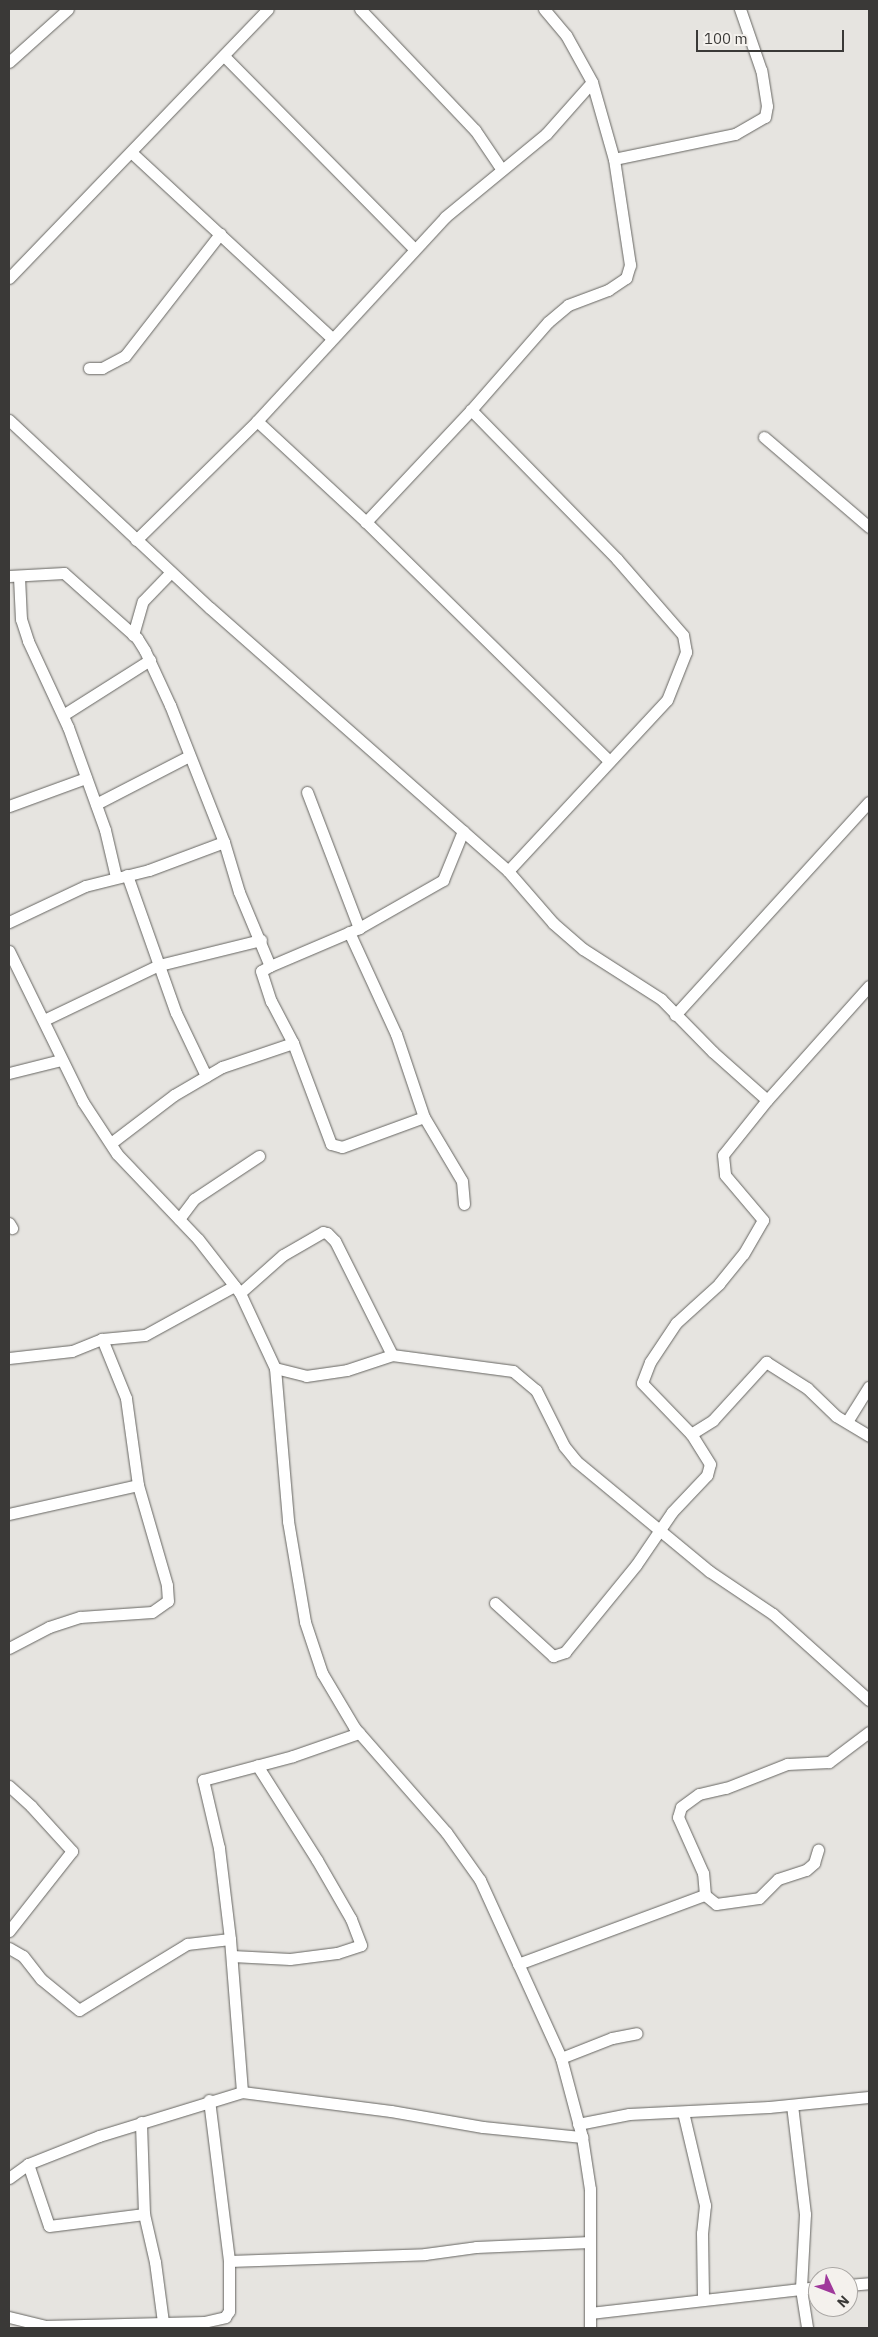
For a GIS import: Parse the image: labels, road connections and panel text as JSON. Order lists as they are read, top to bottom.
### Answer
{
  "scale_bar": "100 m",
  "north": "bottom right"
}
